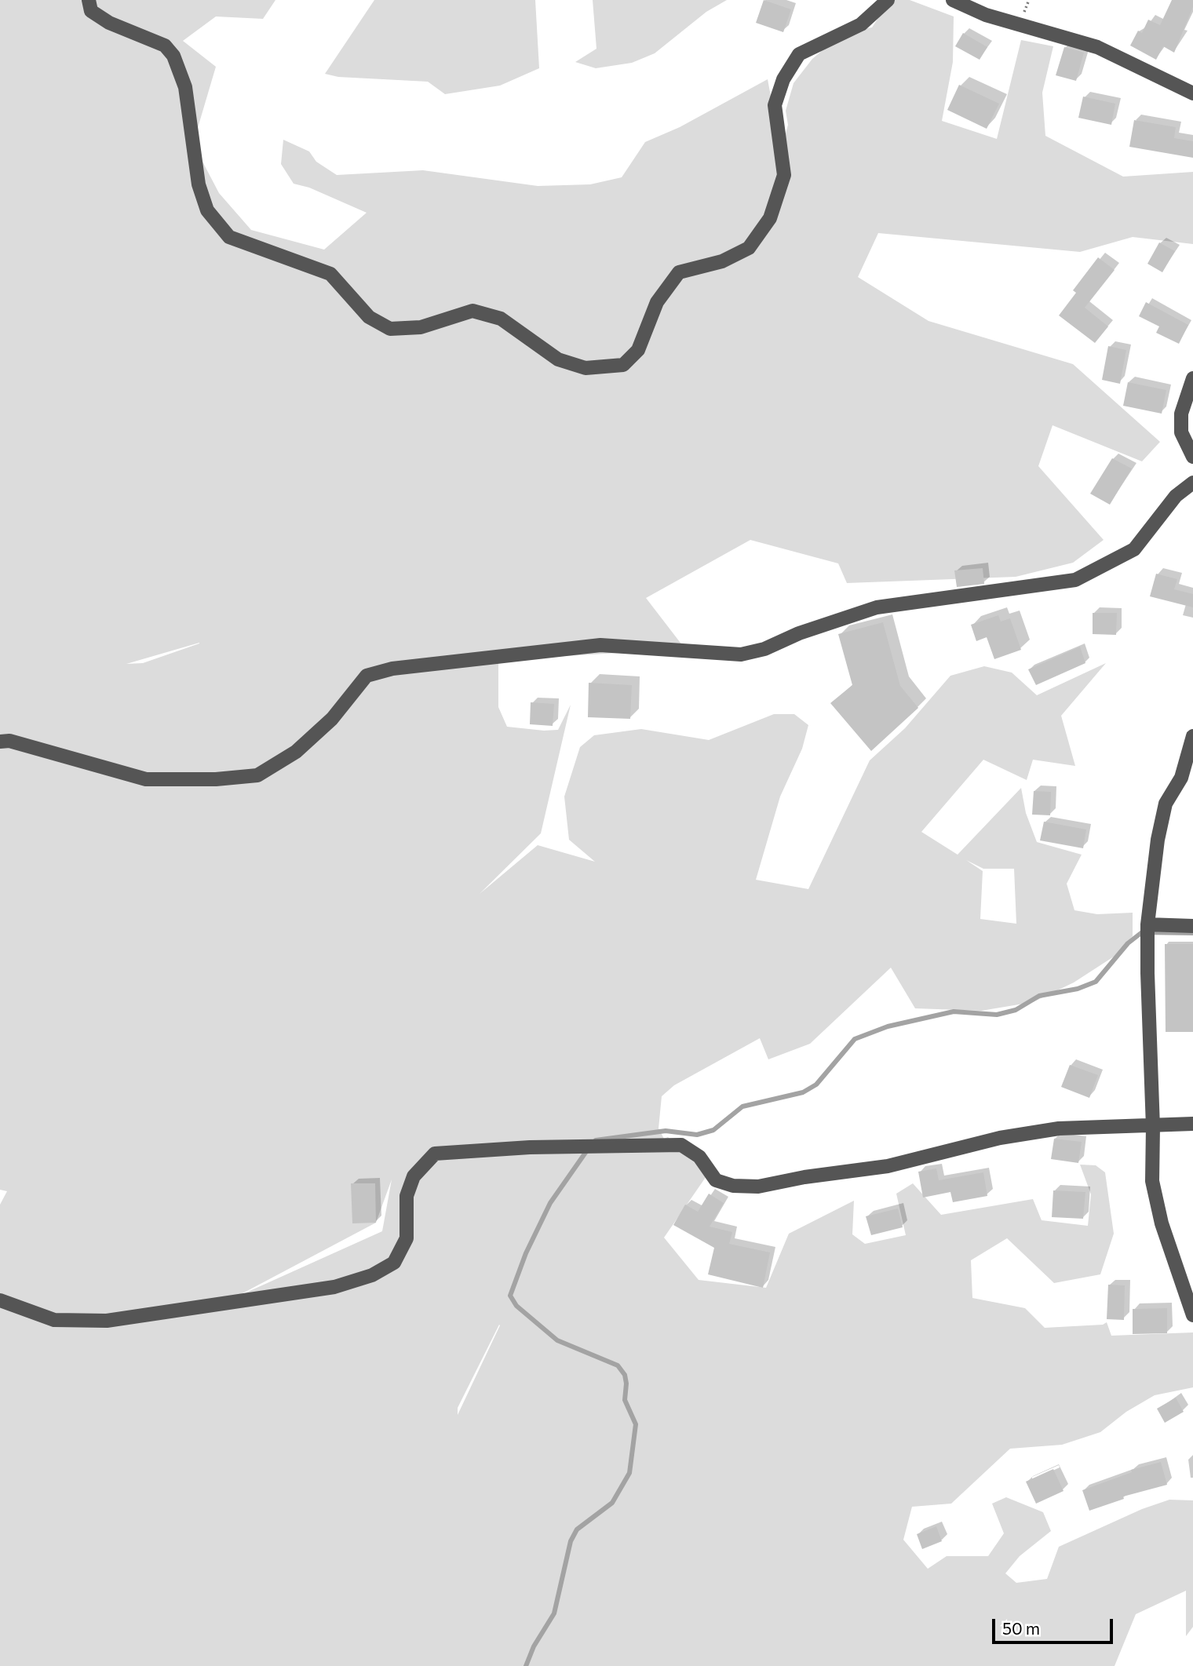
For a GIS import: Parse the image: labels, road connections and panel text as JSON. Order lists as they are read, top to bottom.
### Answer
{
  "scale_bar": "50 m"
}
